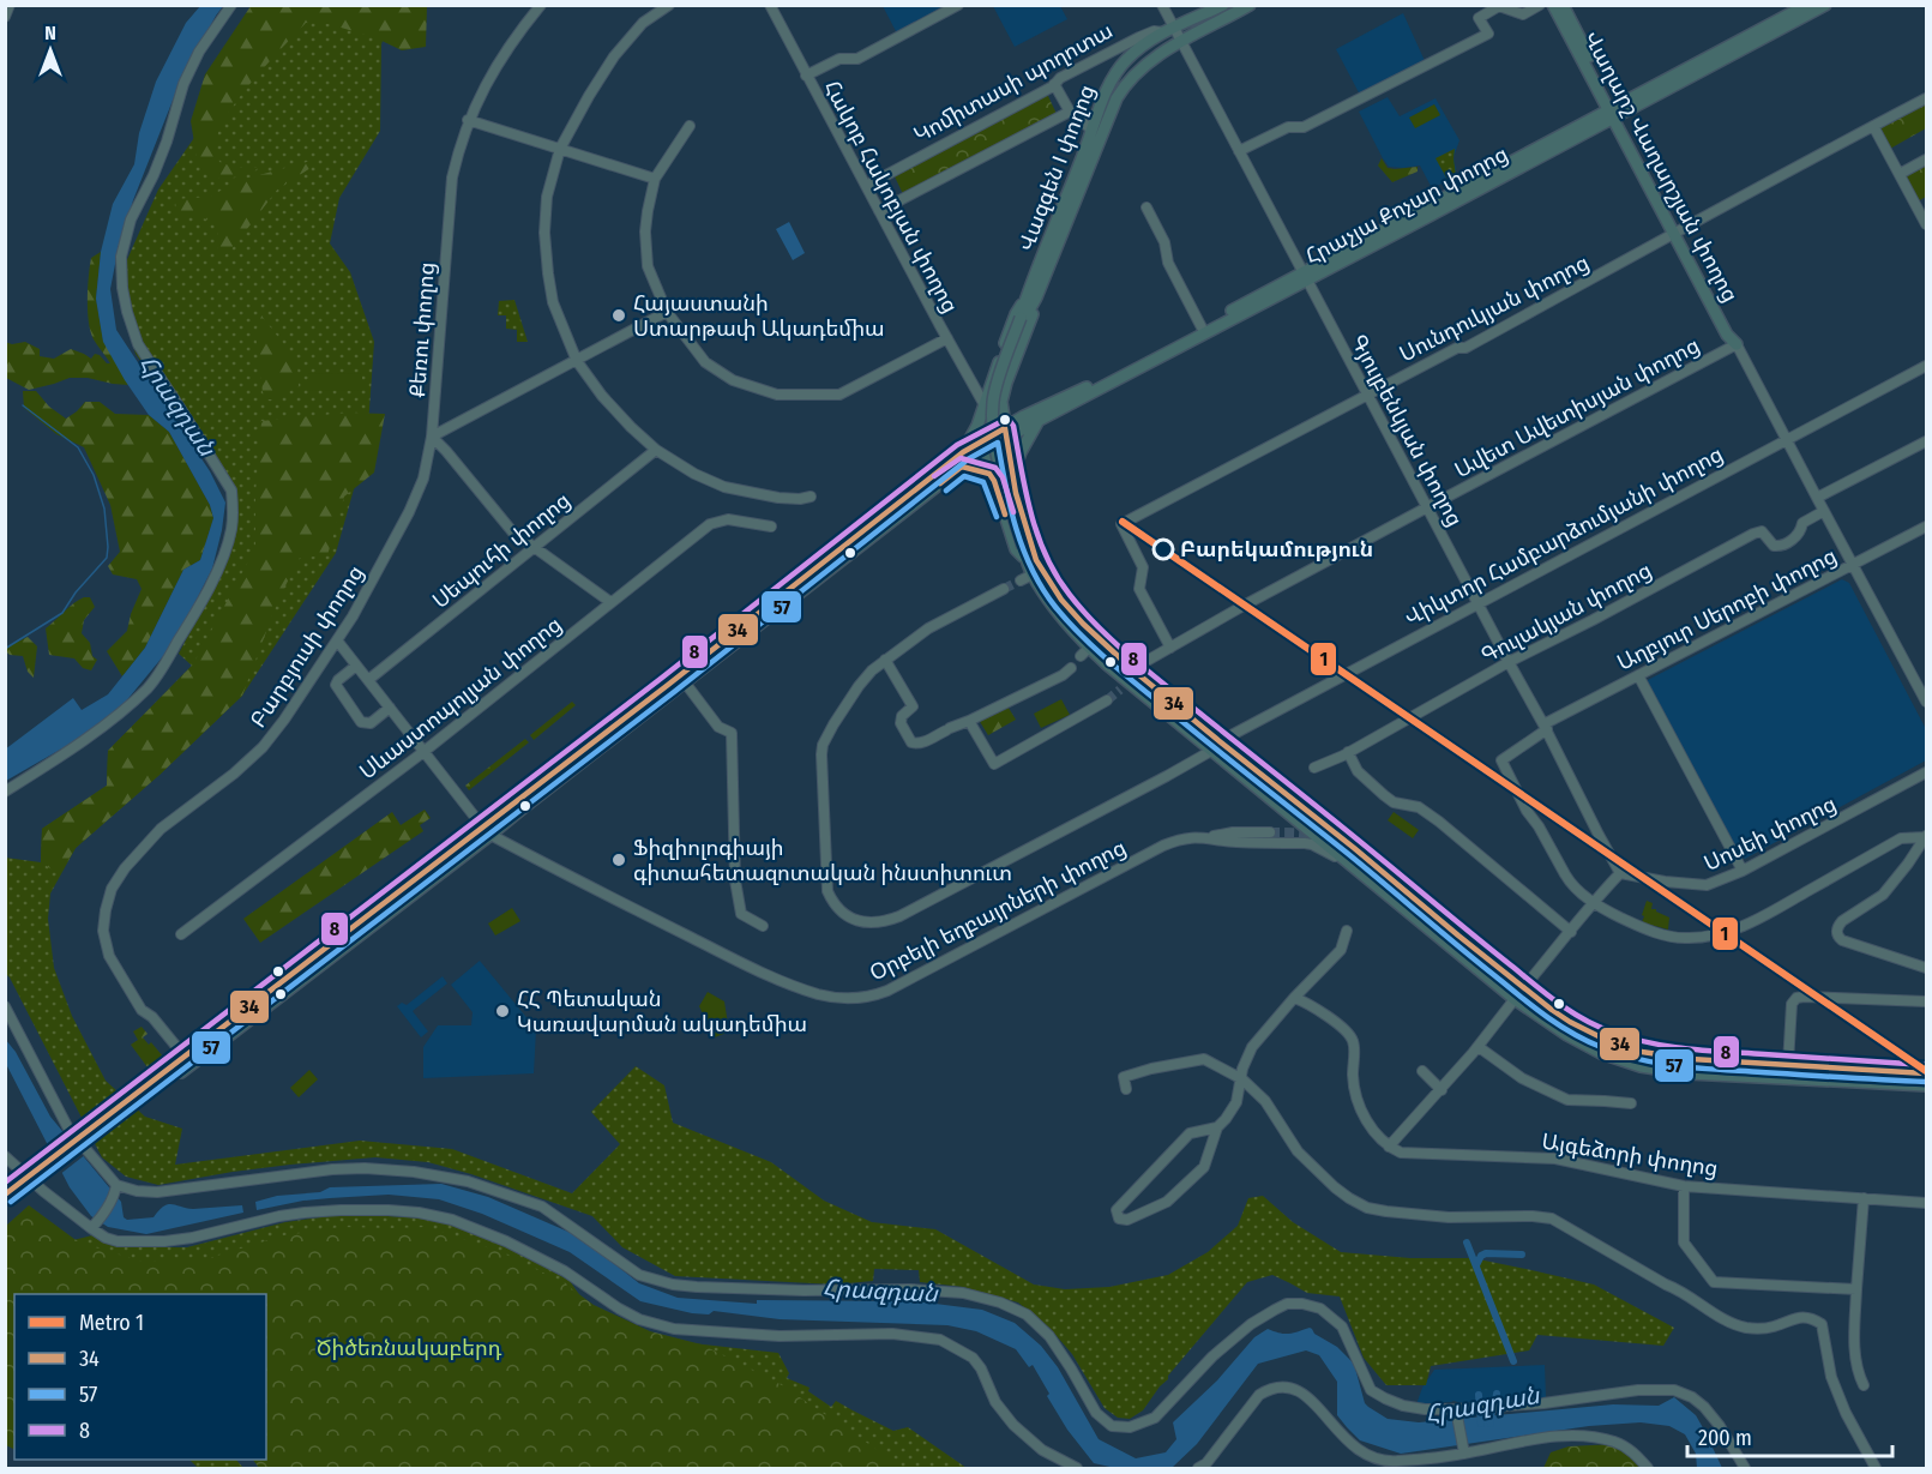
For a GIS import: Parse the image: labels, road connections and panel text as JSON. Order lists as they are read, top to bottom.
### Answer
{
  "streets": {
    "main road": [
      "Կոմիտասի պողոտա",
      "Վաղարշ Վաղարշյան փողոց",
      "Վազգեն I փողոց",
      "Հրաչյա Քոչար փողոց"
    ],
    "street": [
      "Հակոբ Հակոբյան փողոց",
      "Սունդուկյան փողոց",
      "Քեռու փողոց",
      "Ավետ Ավետիսյան փողոց",
      "Գյուլբենկյան փողոց",
      "Վիկտոր Համբարձումյանի փողոց",
      "Սեպուհի փողոց",
      "Աղբյուր Սերոբի փողոց",
      "Գուլակյան փողոց",
      "Բարբյուսի փողոց",
      "Սևաստոպոլյան փողոց",
      "Սոսեի փողոց",
      "Օրբելի եղբայրների փողոց",
      "Այգեձորի փողոց"
    ]
  },
  "crossings": [
    ["Կոմիտասի պողոտա", "Վազգեն I փողոց"],
    ["Կոմիտասի պողոտա", "Հակոբ Հակոբյան փողոց"],
    ["Կոմիտասի պողոտա", "Գյուլբենկյան փողոց"],
    ["Վաղարշ Վաղարշյան փողոց", "Հրաչյա Քոչար փողոց"],
    ["Վաղարշ Վաղարշյան փողոց", "Սունդուկյան փողոց"],
    ["Վաղարշ Վաղարշյան փողոց", "Ավետ Ավետիսյան փողոց"],
    ["Վաղարշ Վաղարշյան փողոց", "Վիկտոր Համբարձումյանի փողոց"],
    ["Վաղարշ Վաղարշյան փողոց", "Աղբյուր Սերոբի փողոց"],
    ["Վաղարշ Վաղարշյան փողոց", "Գուլակյան փողոց"],
    ["Վազգեն I փողոց", "Հակոբ Հակոբյան փողոց"],
    ["Վազգեն I փողոց", "Հրաչյա Քոչար փողոց"],
    ["Վազգեն I փողոց", "Գյուլբենկյան փողոց"],
    ["Հրաչյա Քոչար փողոց", "Գյուլբենկյան փողոց"],
    ["Սունդուկյան փողոց", "Ավետ Ավետիսյան փողոց"],
    ["Սունդուկյան փողոց", "Գյուլբենկյան փողոց"],
    ["Քեռու փողոց", "Բարբյուսի փողոց"],
    ["Ավետ Ավետիսյան փողոց", "Գյուլբենկյան փողոց"],
    ["Գյուլբենկյան փողոց", "Վիկտոր Համբարձումյանի փողոց"],
    ["Գյուլբենկյան փողոց", "Աղբյուր Սերոբի փողոց"],
    ["Գյուլբենկյան փողոց", "Գուլակյան փողոց"],
    ["Գյուլբենկյան փողոց", "Սոսեի փողոց"]
  ],
  "water": ["Հրազդան"],
  "parks": ["Ծիծեռնակաբերդ"],
  "places": [
    "Հայաստանի Ստարթափ Ակադեմիա",
    "Բարեկամություն",
    "Ֆիզիոլոգիայի գիտահետազոտական ինստիտուտ",
    "ՀՀ Պետական Կառավարման ակադեմիա"
  ],
  "lines": [
    "transit line 8",
    "transit line 34",
    "transit line 57",
    "metro line 1"
  ],
  "legend": [
    "Metro 1",
    "34",
    "57",
    "8"
  ],
  "scale_bar": "200 m",
  "north": "top"
}
